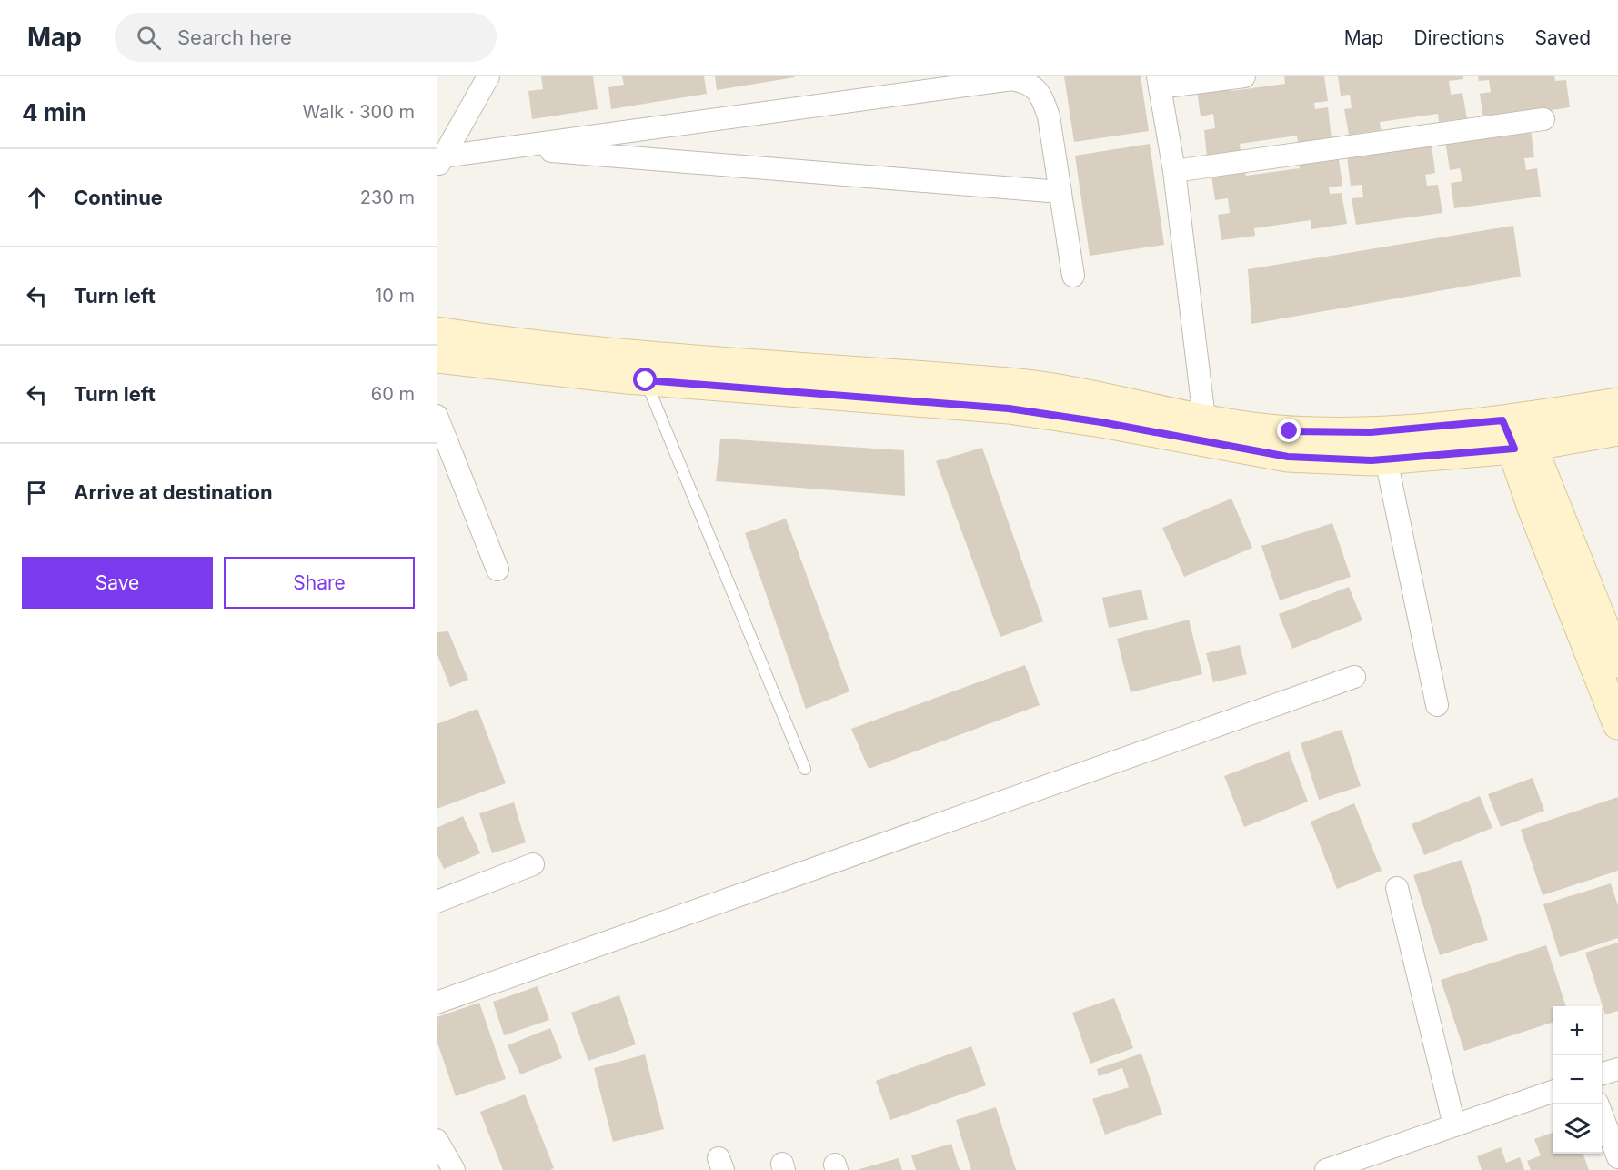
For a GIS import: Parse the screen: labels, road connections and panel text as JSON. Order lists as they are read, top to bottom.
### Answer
{
  "page": {
    "header": "Map",
    "search": "Search here",
    "nav": ["Map", "Directions", "Saved"],
    "heading": ["4 min", "Walk · 300 m"],
    "list": [
      ["Continue", "230 m"],
      ["Turn left", "10 m"],
      ["Turn left", "60 m"],
      "Arrive at destination"
    ],
    "buttons": ["Save", "Share"],
    "map_buttons": ["+", "−"]
  }
}
